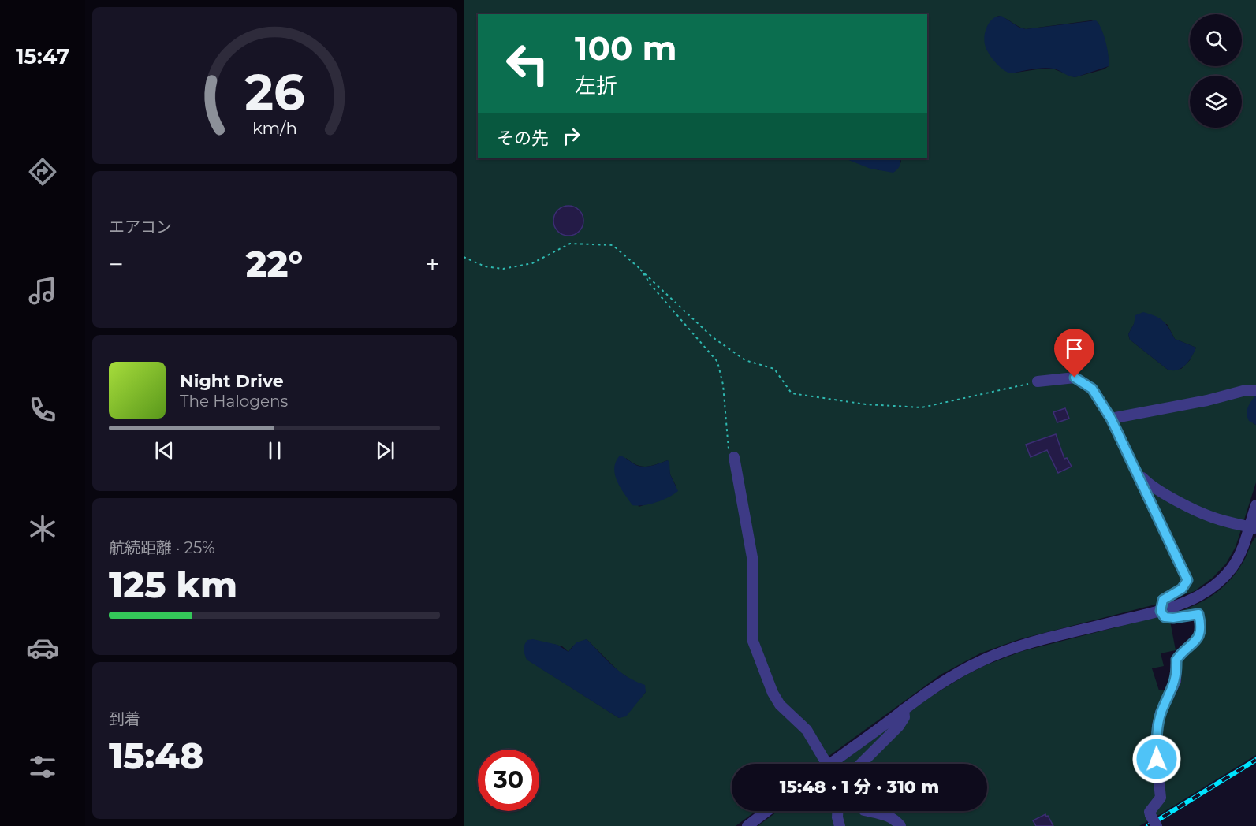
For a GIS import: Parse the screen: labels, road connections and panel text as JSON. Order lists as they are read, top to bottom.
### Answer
{
  "page": {
    "tabs": "15:47",
    "turn": ["100 m", "左折"],
    "then": "その先",
    "tile": [
      "エアコン",
      ["航続距離 · 25%", "125 km"],
      ["到着", "15:48"]
    ],
    "heat": ["−", "22°", "+"],
    "song": ["Night Drive", "The Halogens"],
    "limit": "30",
    "trip": "15:48 · 1 分 · 310 m",
    "gauge": ["26", "km/h"]
  }
}
